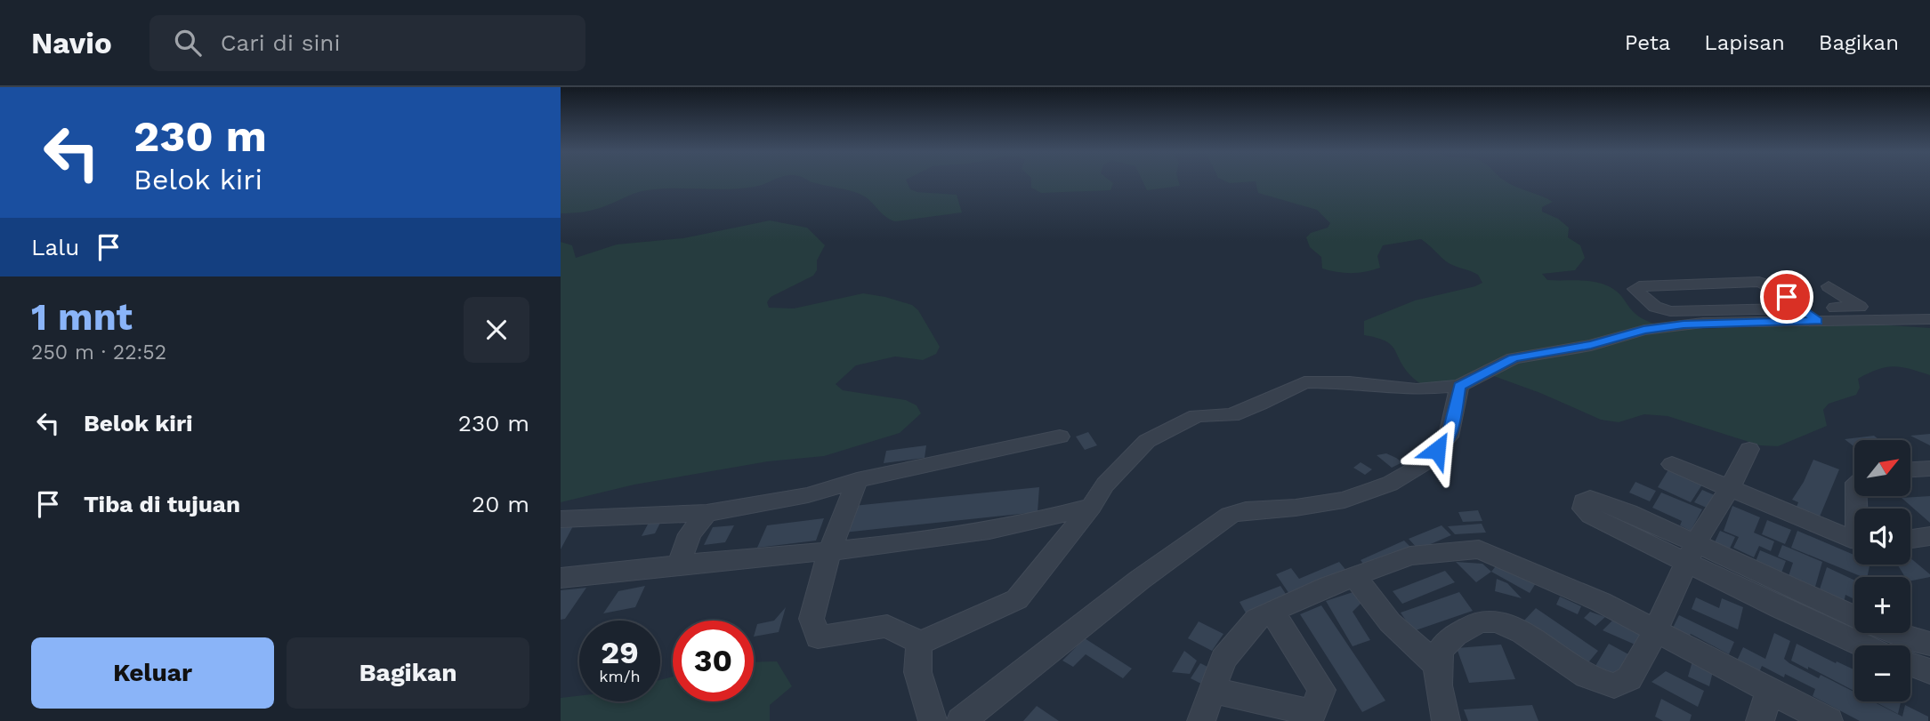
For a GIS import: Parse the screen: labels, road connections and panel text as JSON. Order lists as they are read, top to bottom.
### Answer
{
  "north": "top right",
  "page": {
    "header": "Navio",
    "search": "Cari di sini",
    "nav": ["Peta", "Lapisan", "Bagikan"],
    "turn": ["230 m", "Belok kiri"],
    "then": "Lalu",
    "heading": ["1 mnt", "250 m · 22:52"],
    "list": [
      {
        "name": "Belok kiri",
        "value": "230 m"
      },
      {
        "name": "Tiba di tujuan",
        "value": "20 m"
      }
    ],
    "map_buttons": ["+", "−"],
    "speed": "29 km/h",
    "limit": "30",
    "buttons": ["Keluar", "Bagikan"]
  }
}
